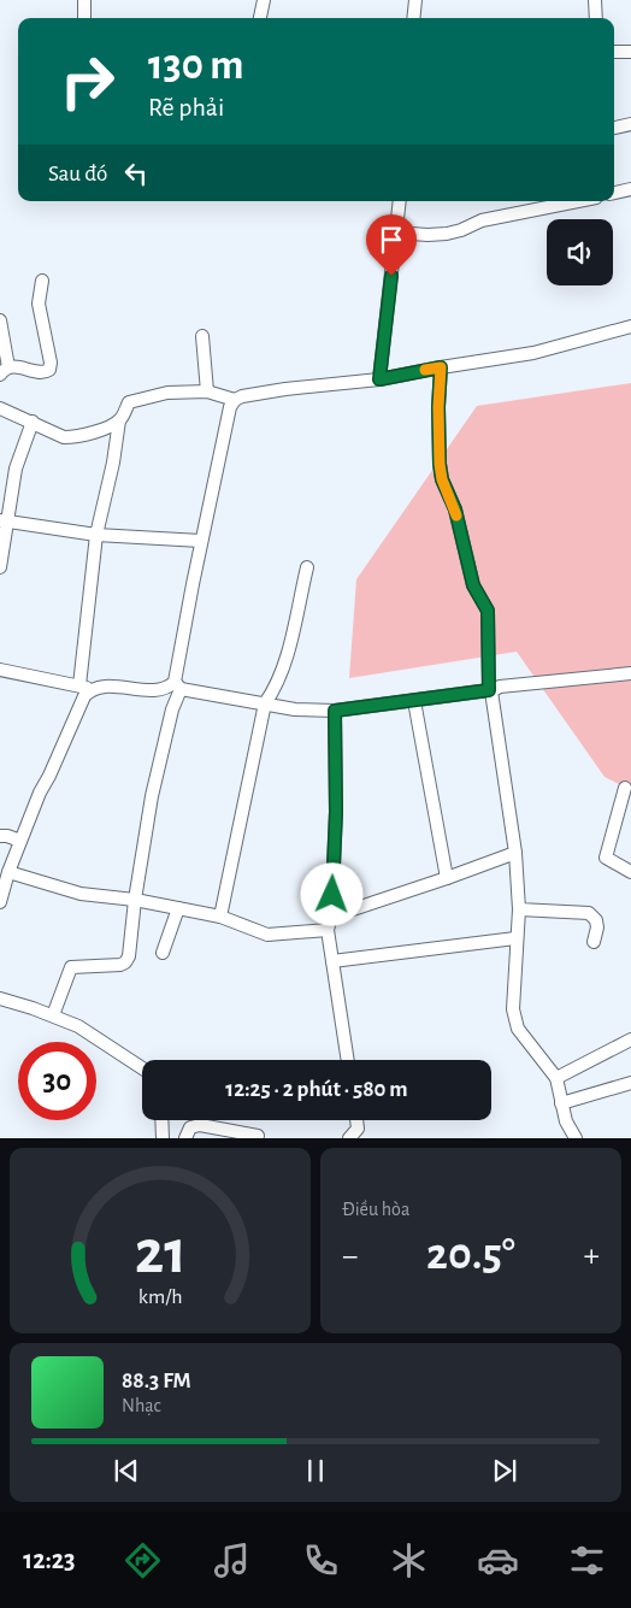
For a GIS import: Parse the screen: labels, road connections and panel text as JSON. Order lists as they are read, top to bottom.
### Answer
{
  "page": {
    "turn": ["130 m", "Rẽ phải"],
    "then": "Sau đó",
    "limit": "30",
    "trip": "12:25 · 2 phút · 580 m",
    "tile": "Điều hòa",
    "heat": ["−", "20.5°", "+"],
    "song": ["88.3 FM", "Nhạc"],
    "tabs": "12:23",
    "gauge": ["21", "km/h"]
  }
}
